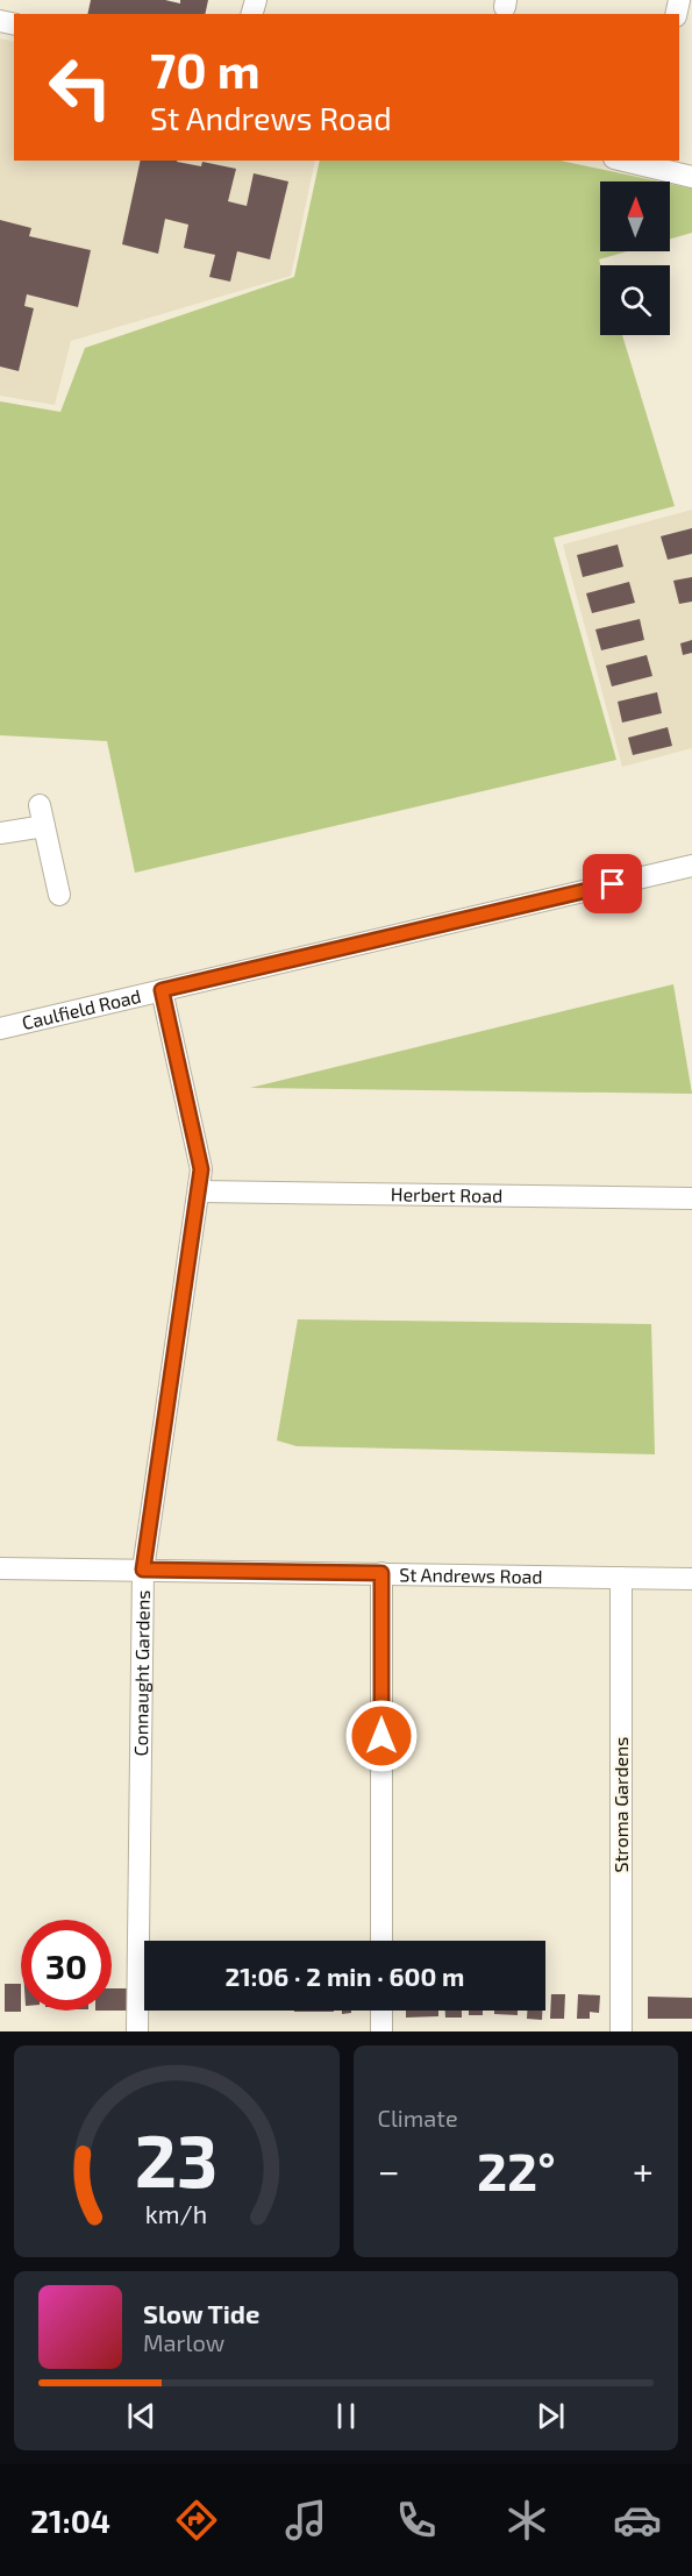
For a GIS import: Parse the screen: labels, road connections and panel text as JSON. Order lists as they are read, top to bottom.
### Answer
{
  "streets": {
    "street": [
      "Caulfield Road",
      "Herbert Road",
      "St Andrews Road",
      "Connaught Gardens",
      "Stroma Gardens"
    ]
  },
  "crossings": [
    ["Caulfield Road", "Connaught Gardens"],
    ["Herbert Road", "Connaught Gardens"],
    ["St Andrews Road", "Connaught Gardens"],
    ["St Andrews Road", "Stroma Gardens"]
  ],
  "north": "top",
  "page": {
    "turn": ["70 m", "St Andrews Road"],
    "limit": "30",
    "trip": "21:06 · 2 min · 600 m",
    "tile": "Climate",
    "heat": ["−", "22°", "+"],
    "song": ["Slow Tide", "Marlow"],
    "tabs": "21:04",
    "gauge": ["23", "km/h"]
  }
}
